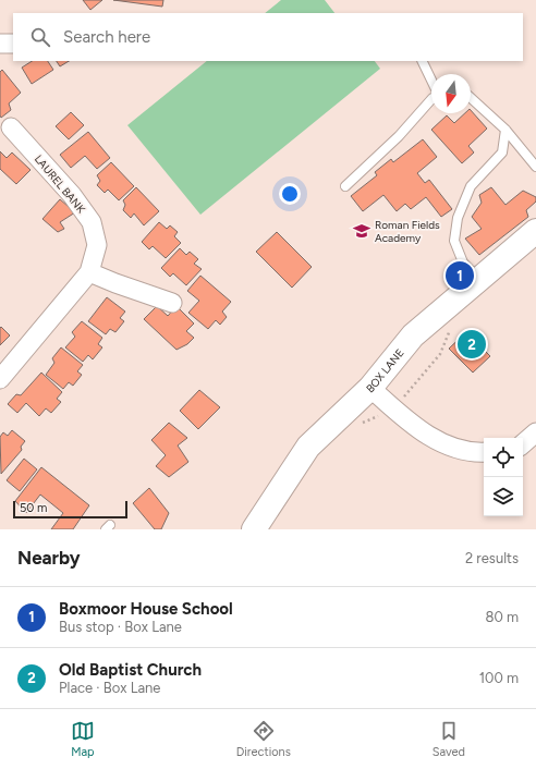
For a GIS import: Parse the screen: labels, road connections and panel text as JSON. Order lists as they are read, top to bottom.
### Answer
{
  "streets": {
    "main road": ["BOX LANE"],
    "street": ["LAUREL BANK"]
  },
  "places": {
    "school or university": ["Roman Fields Academy"]
  },
  "scale_bar": "50 m",
  "north": "bottom",
  "page": {
    "search": "Search here",
    "pins": ["1", "2"],
    "scale": "50 m",
    "heading": ["Nearby", "2 results"],
    "list": [
      {
        "mark": "1",
        "name": "Boxmoor House School",
        "note": "Bus stop · Box Lane",
        "value": "80 m"
      },
      {
        "mark": "2",
        "name": "Old Baptist Church",
        "note": "Place · Box Lane",
        "value": "100 m"
      }
    ],
    "nav": ["Map", "Directions", "Saved"]
  }
}
